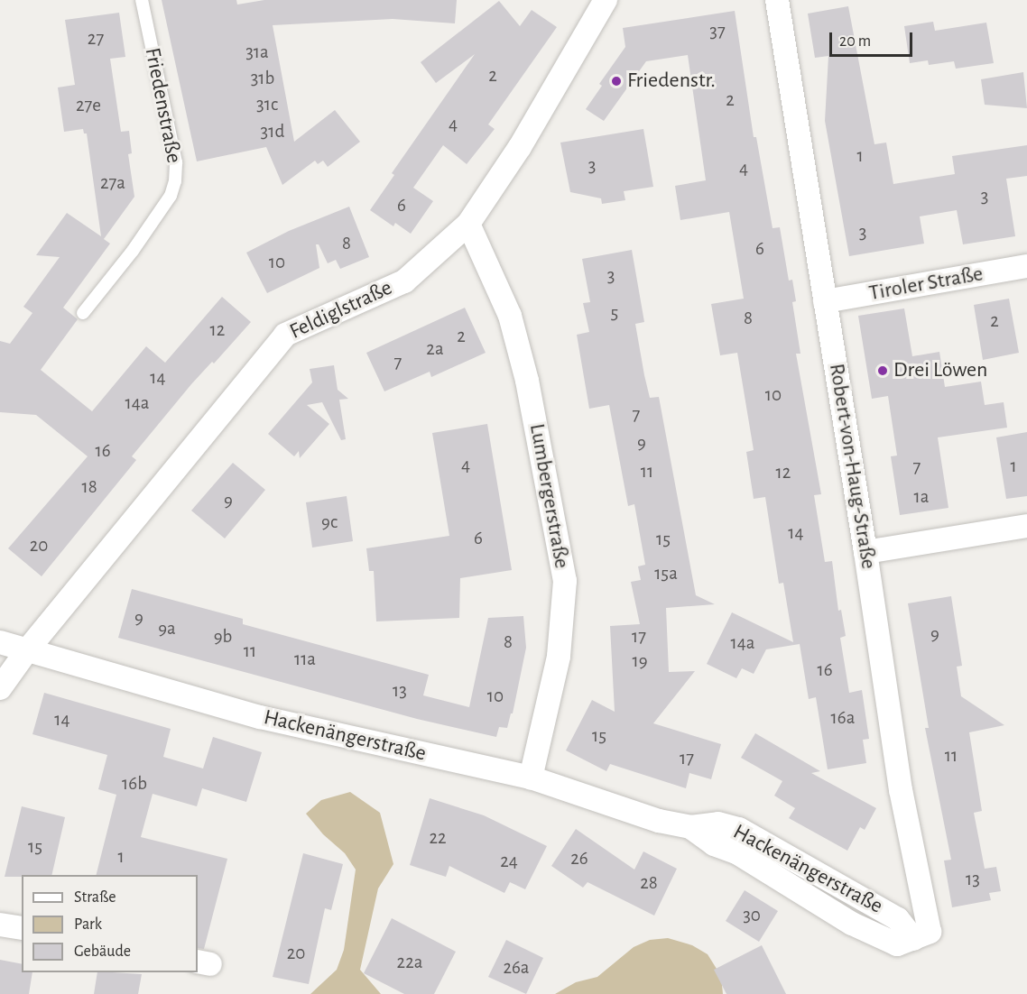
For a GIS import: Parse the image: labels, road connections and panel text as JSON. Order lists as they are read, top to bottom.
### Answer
{
  "streets": {
    "street": [
      "Tiroler Straße",
      "Feldiglstraße",
      "Robert-von-Haug-Straße",
      "Lumbergerstraße",
      "Hackenängerstraße"
    ],
    "lane": ["Friedenstraße"]
  },
  "crossings": [
    ["Tiroler Straße", "Robert-von-Haug-Straße"],
    ["Feldiglstraße", "Lumbergerstraße"],
    ["Feldiglstraße", "Hackenängerstraße"],
    ["Robert-von-Haug-Straße", "Hackenängerstraße"],
    ["Lumbergerstraße", "Hackenängerstraße"]
  ],
  "places": ["Friedenstr.", "Drei Löwen"],
  "house_numbers": [
    "37",
    "27",
    "31a",
    "2",
    "31b",
    "2",
    "31c",
    "27e",
    "4",
    "31d",
    "1",
    "3",
    "4",
    "27a",
    "3",
    "6",
    "3",
    "8",
    "6",
    "10",
    "3",
    "5",
    "8",
    "2",
    "12",
    "2",
    "2a",
    "7",
    "14",
    "10",
    "14a",
    "7",
    "9",
    "16",
    "4",
    "1",
    "7",
    "11",
    "12",
    "18",
    "1a",
    "9",
    "9c",
    "14",
    "6",
    "15",
    "20",
    "15a",
    "9",
    "9a",
    "9",
    "9b",
    "17",
    "8",
    "14a",
    "11",
    "11a",
    "19",
    "16",
    "13",
    "10",
    "16a",
    "14",
    "15",
    "11",
    "17",
    "16b",
    "22",
    "15",
    "1",
    "26",
    "24",
    "13",
    "28",
    "30",
    "20",
    "22a",
    "26a"
  ],
  "legend": ["Straße", "Park", "Gebäude"],
  "scale_bar": "20 m"
}
